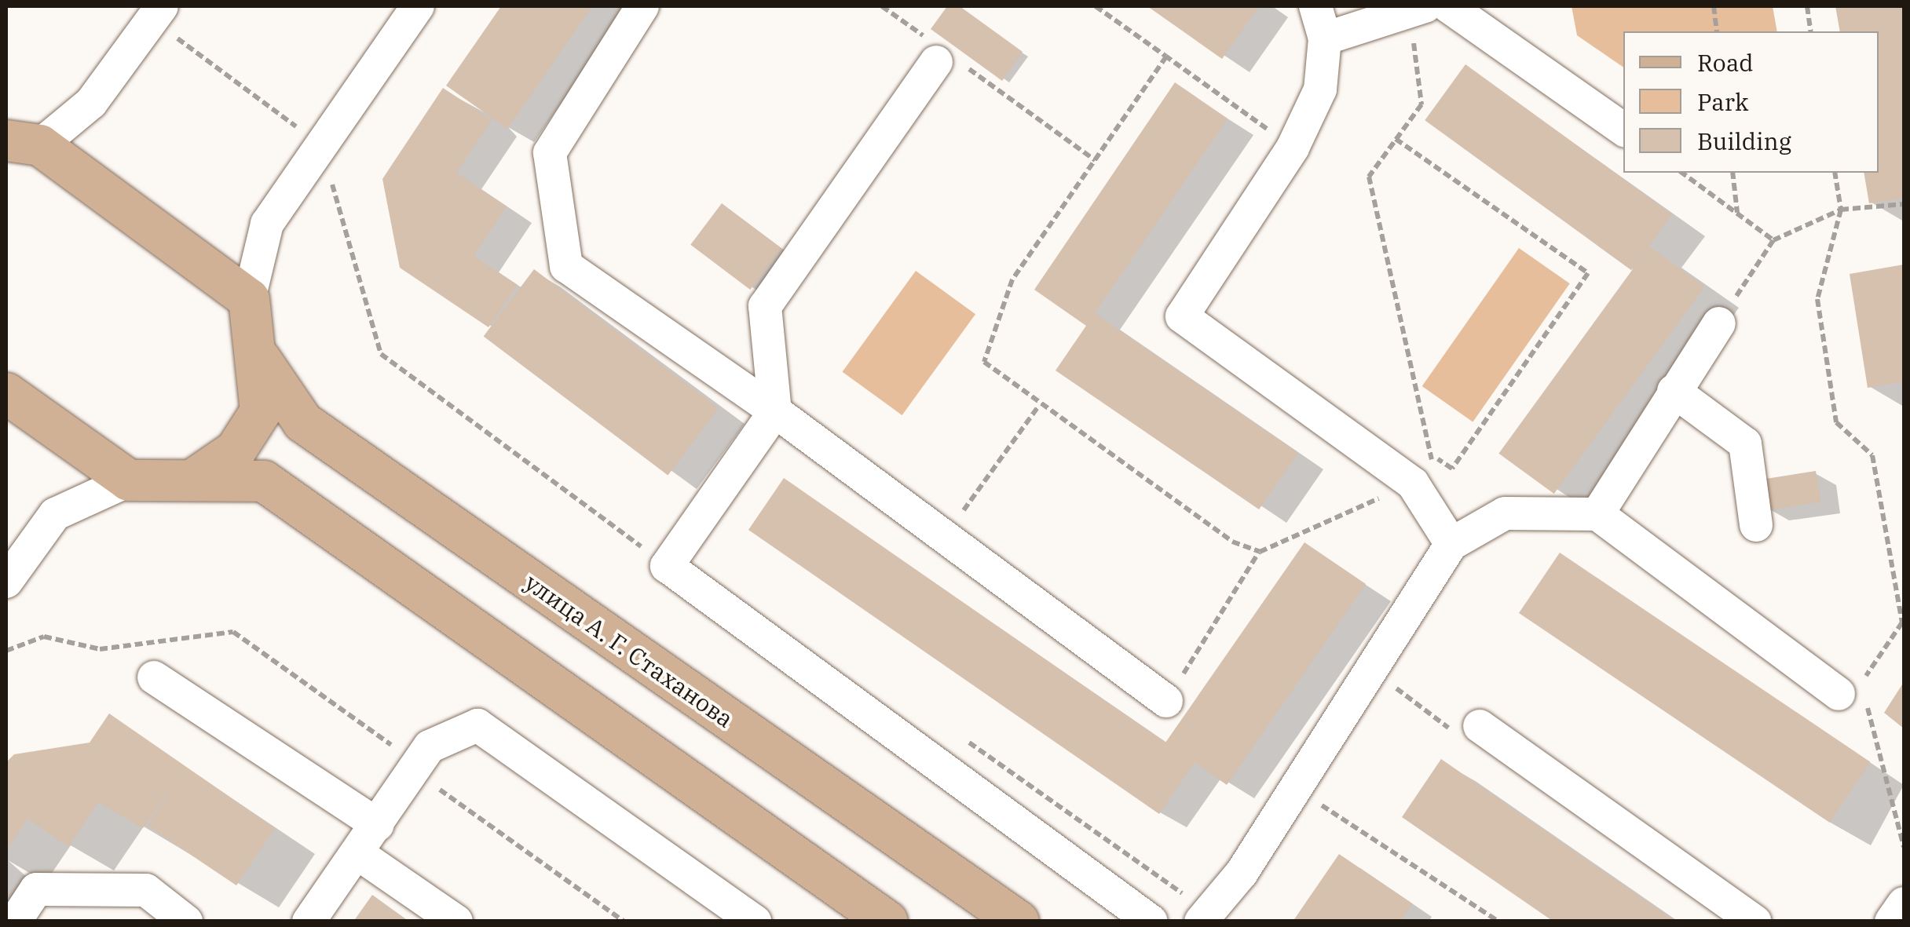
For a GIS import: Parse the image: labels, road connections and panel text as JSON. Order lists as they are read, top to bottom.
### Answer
{
  "streets": {
    "main road": ["улица А. Г. Стаханова"]
  },
  "legend": ["Road", "Park", "Building"]
}
